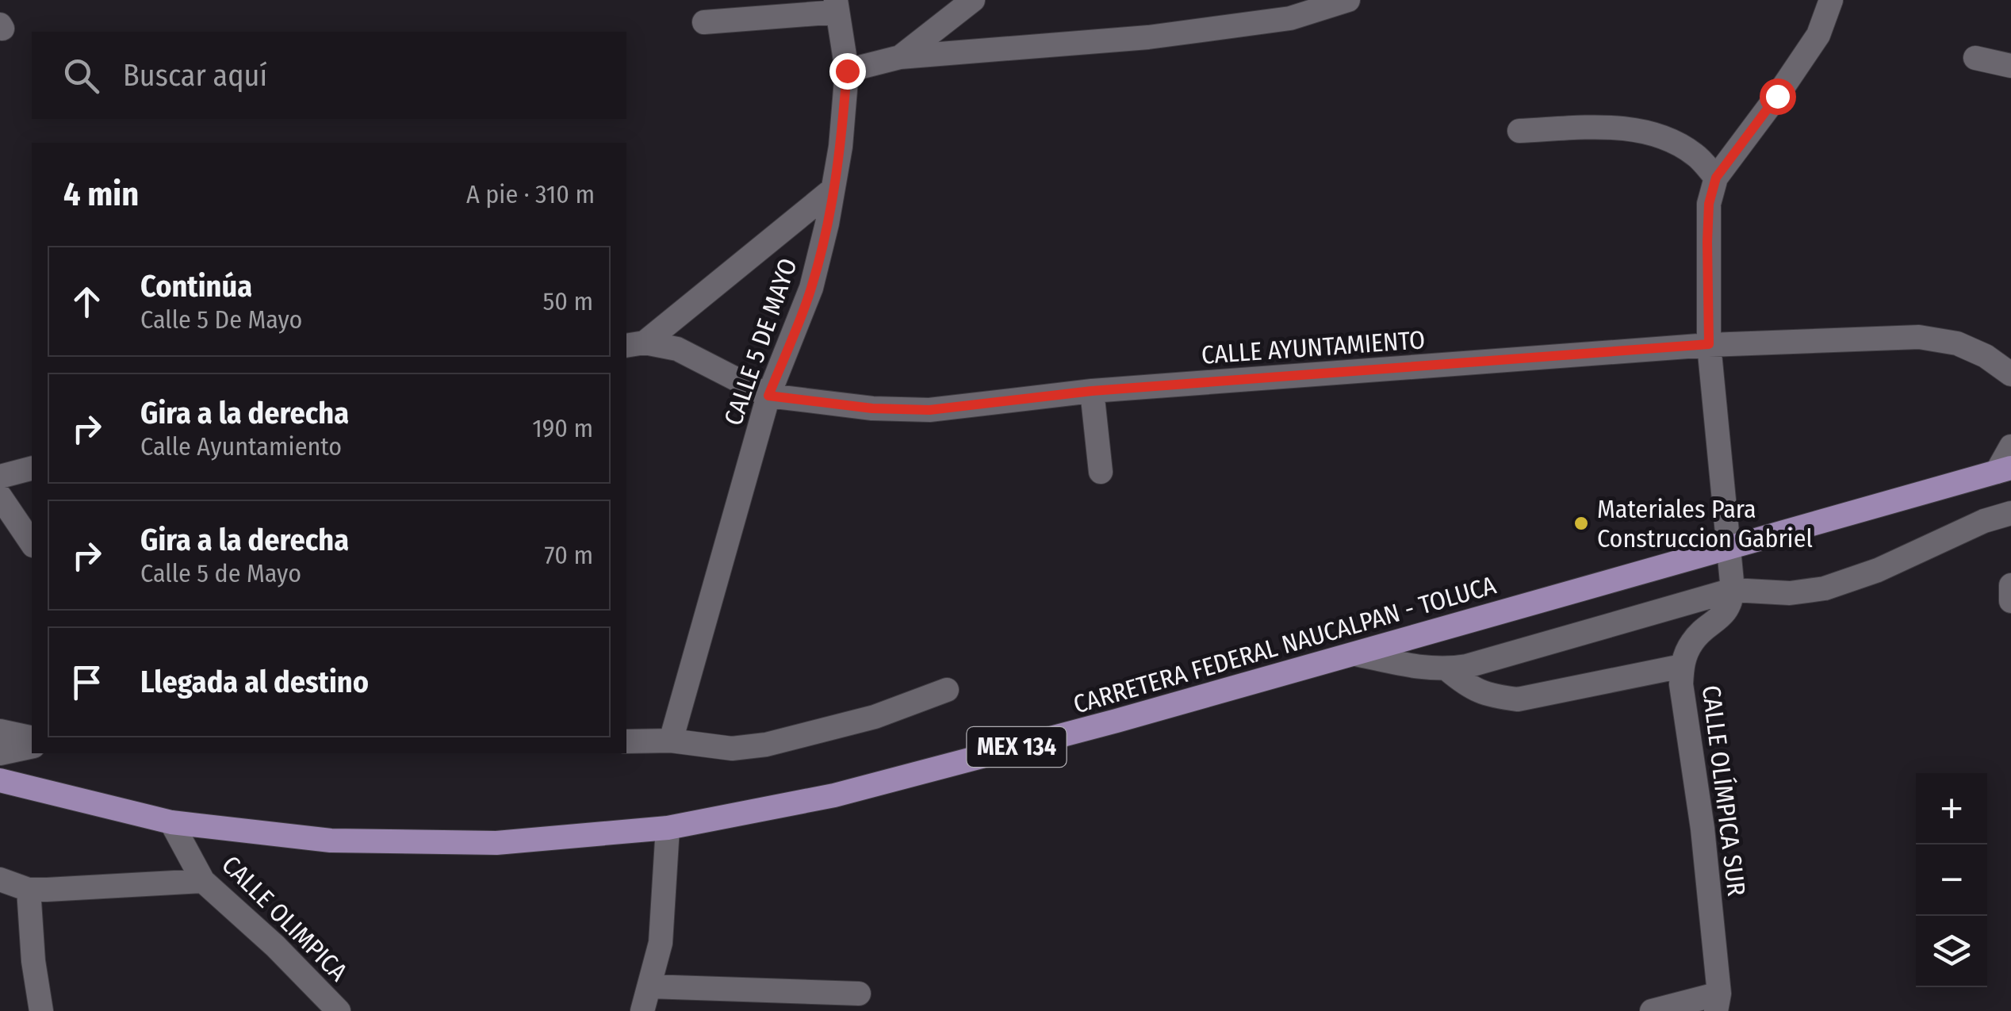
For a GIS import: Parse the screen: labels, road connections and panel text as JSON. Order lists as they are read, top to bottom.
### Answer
{
  "streets": {
    "main road": ["CARRETERA FEDERAL NAUCALPAN - TOLUCA", "MEX 134"],
    "street": [
      "CALLE 5 DE MAYO",
      "CALLE AYUNTAMIENTO",
      "CALLE OLÍMPICA SUR",
      "CALLE OLIMPICA"
    ]
  },
  "crossings": [
    ["CALLE 5 DE MAYO", "CALLE AYUNTAMIENTO"],
    ["CARRETERA FEDERAL NAUCALPAN - TOLUCA", "CALLE OLIMPICA"]
  ],
  "places": ["Materiales Para Construccion Gabriel"],
  "page": {
    "search": "Buscar aquí",
    "heading": ["4 min", "A pie · 310 m"],
    "list": [
      ["Continúa", "Calle 5 De Mayo", "50 m"],
      ["Gira a la derecha", "Calle Ayuntamiento", "190 m"],
      ["Gira a la derecha", "Calle 5 de Mayo", "70 m"],
      "Llegada al destino"
    ],
    "map_buttons": ["+", "−"]
  }
}
